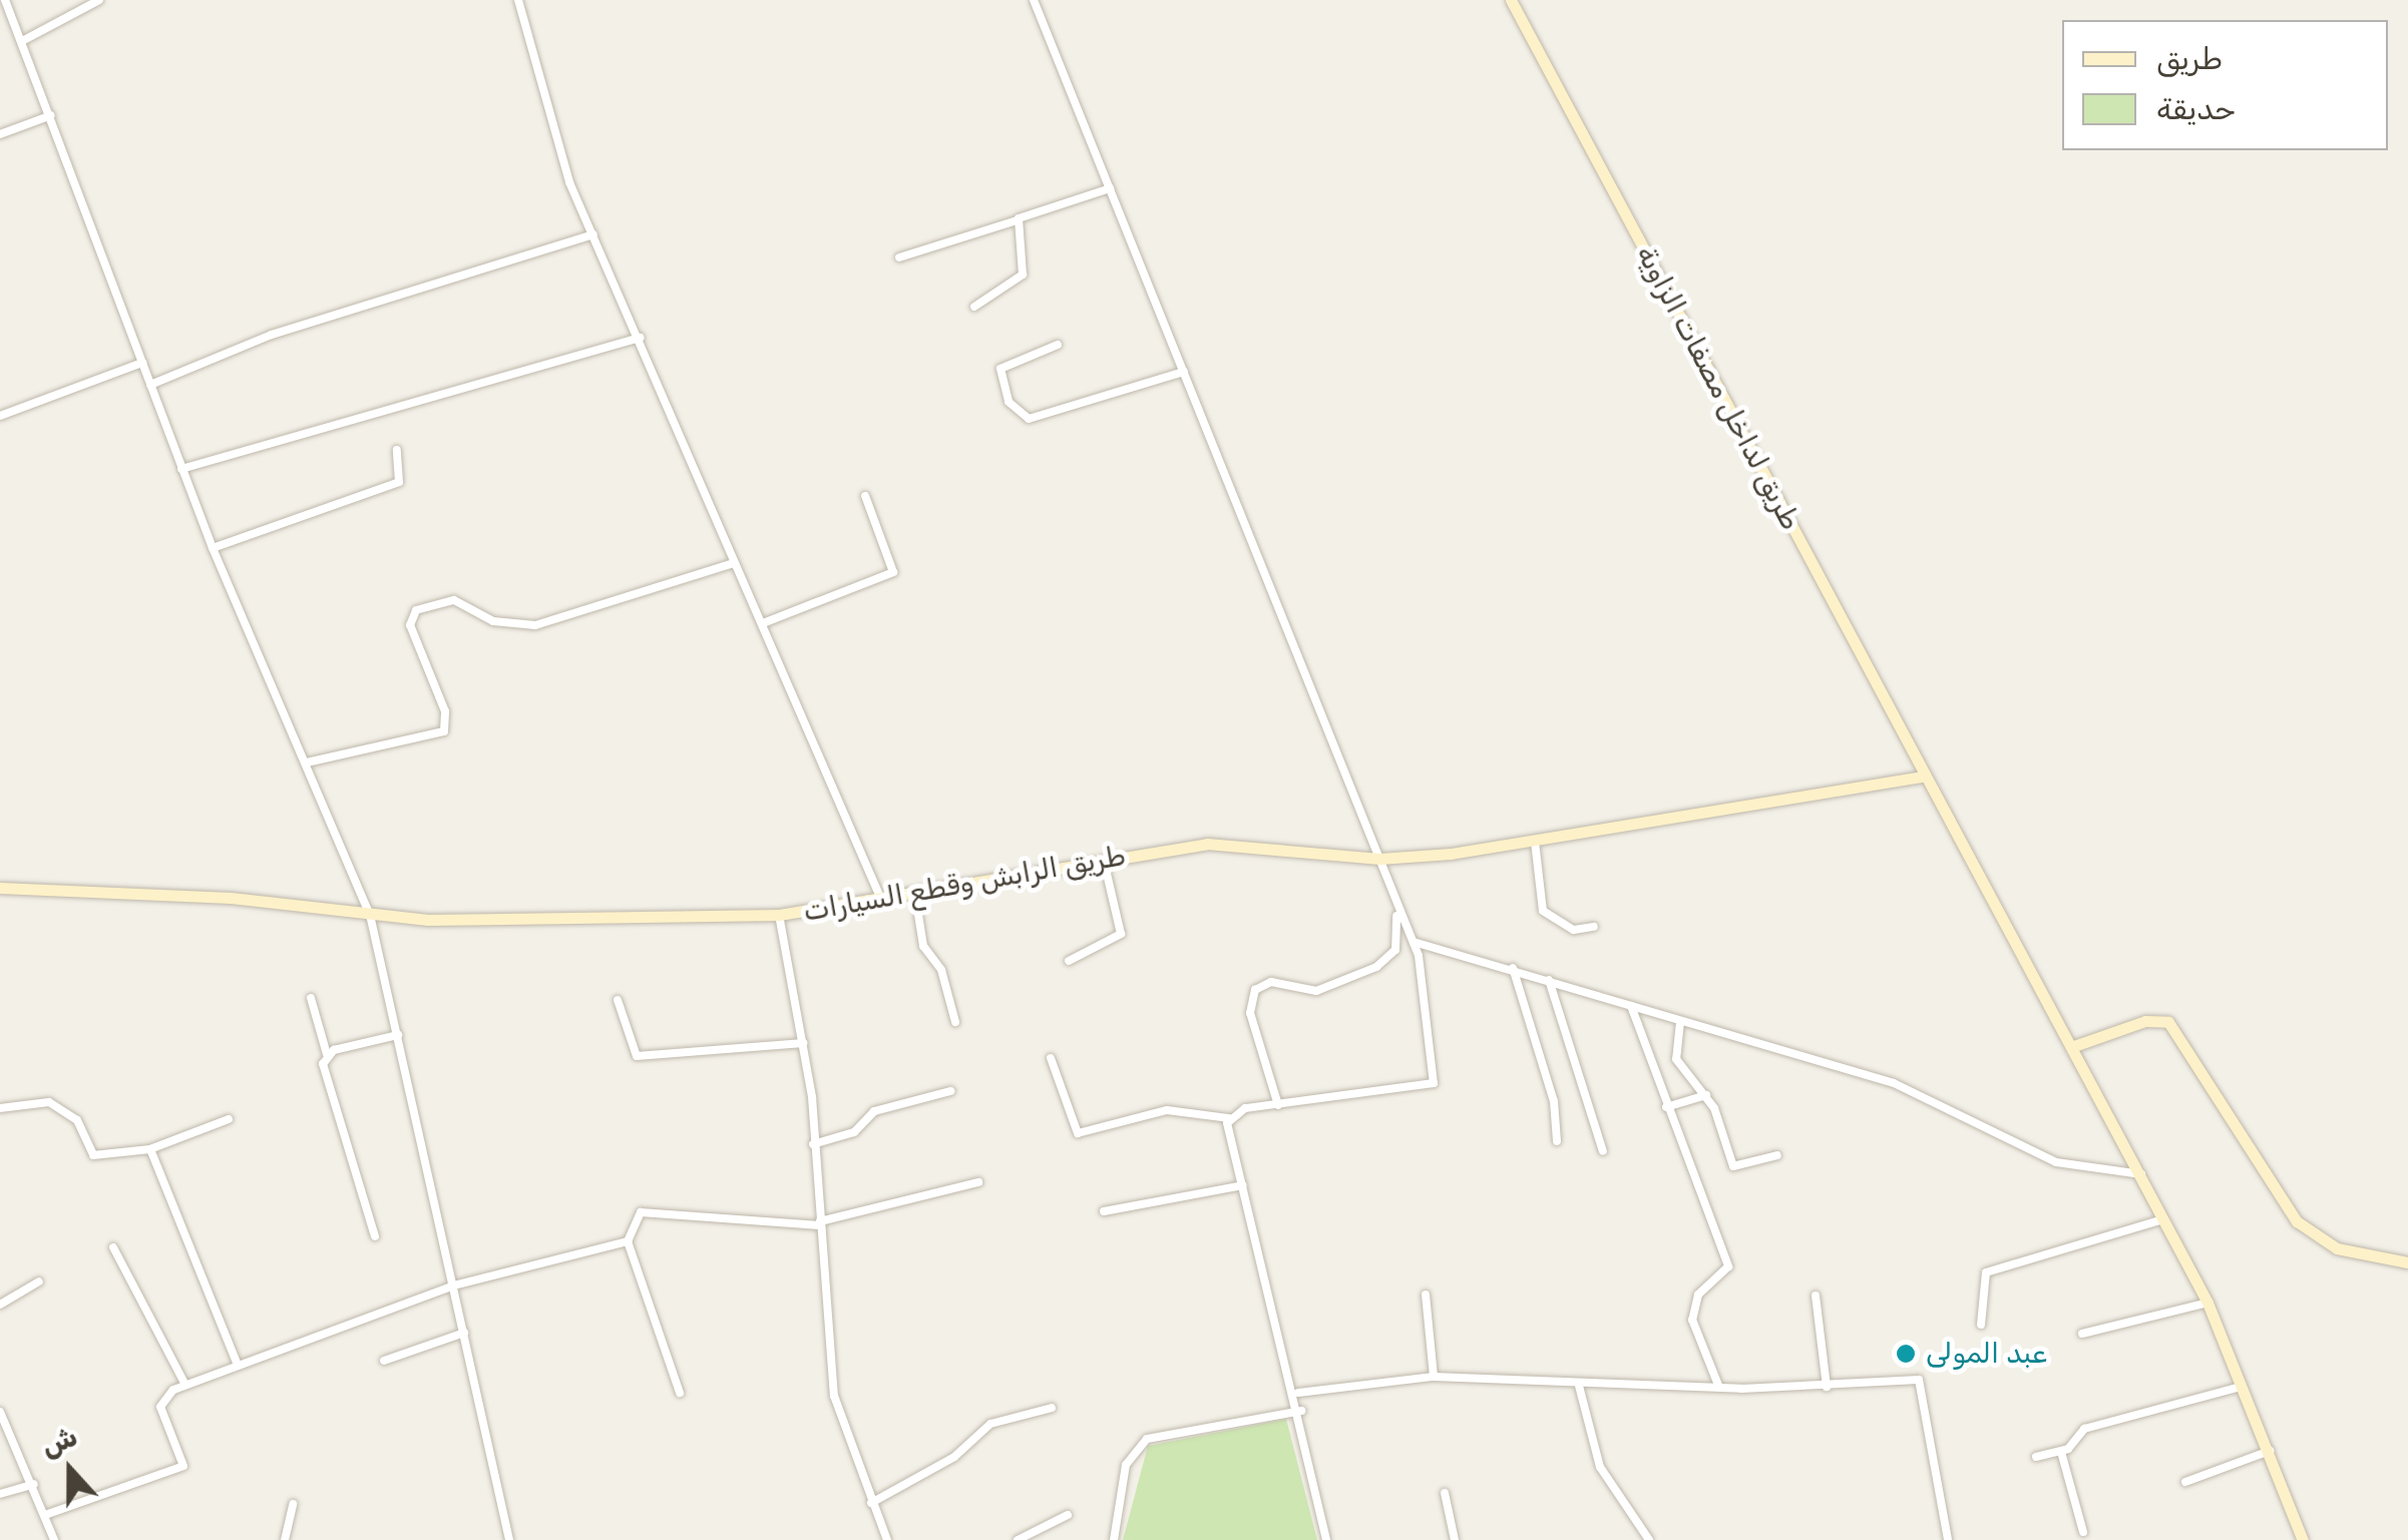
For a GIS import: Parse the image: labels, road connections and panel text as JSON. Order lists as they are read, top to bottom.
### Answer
{
  "streets": {
    "main road": ["طريق لداخل مصفات الزاوية", "طريق الرابش وقطع السيارات"]
  },
  "crossings": [
    ["طريق لداخل مصفات الزاوية", "طريق الرابش وقطع السيارات"]
  ],
  "places": ["عبد المولى"],
  "legend": ["طريق", "حديقة"],
  "north": "top"
}
